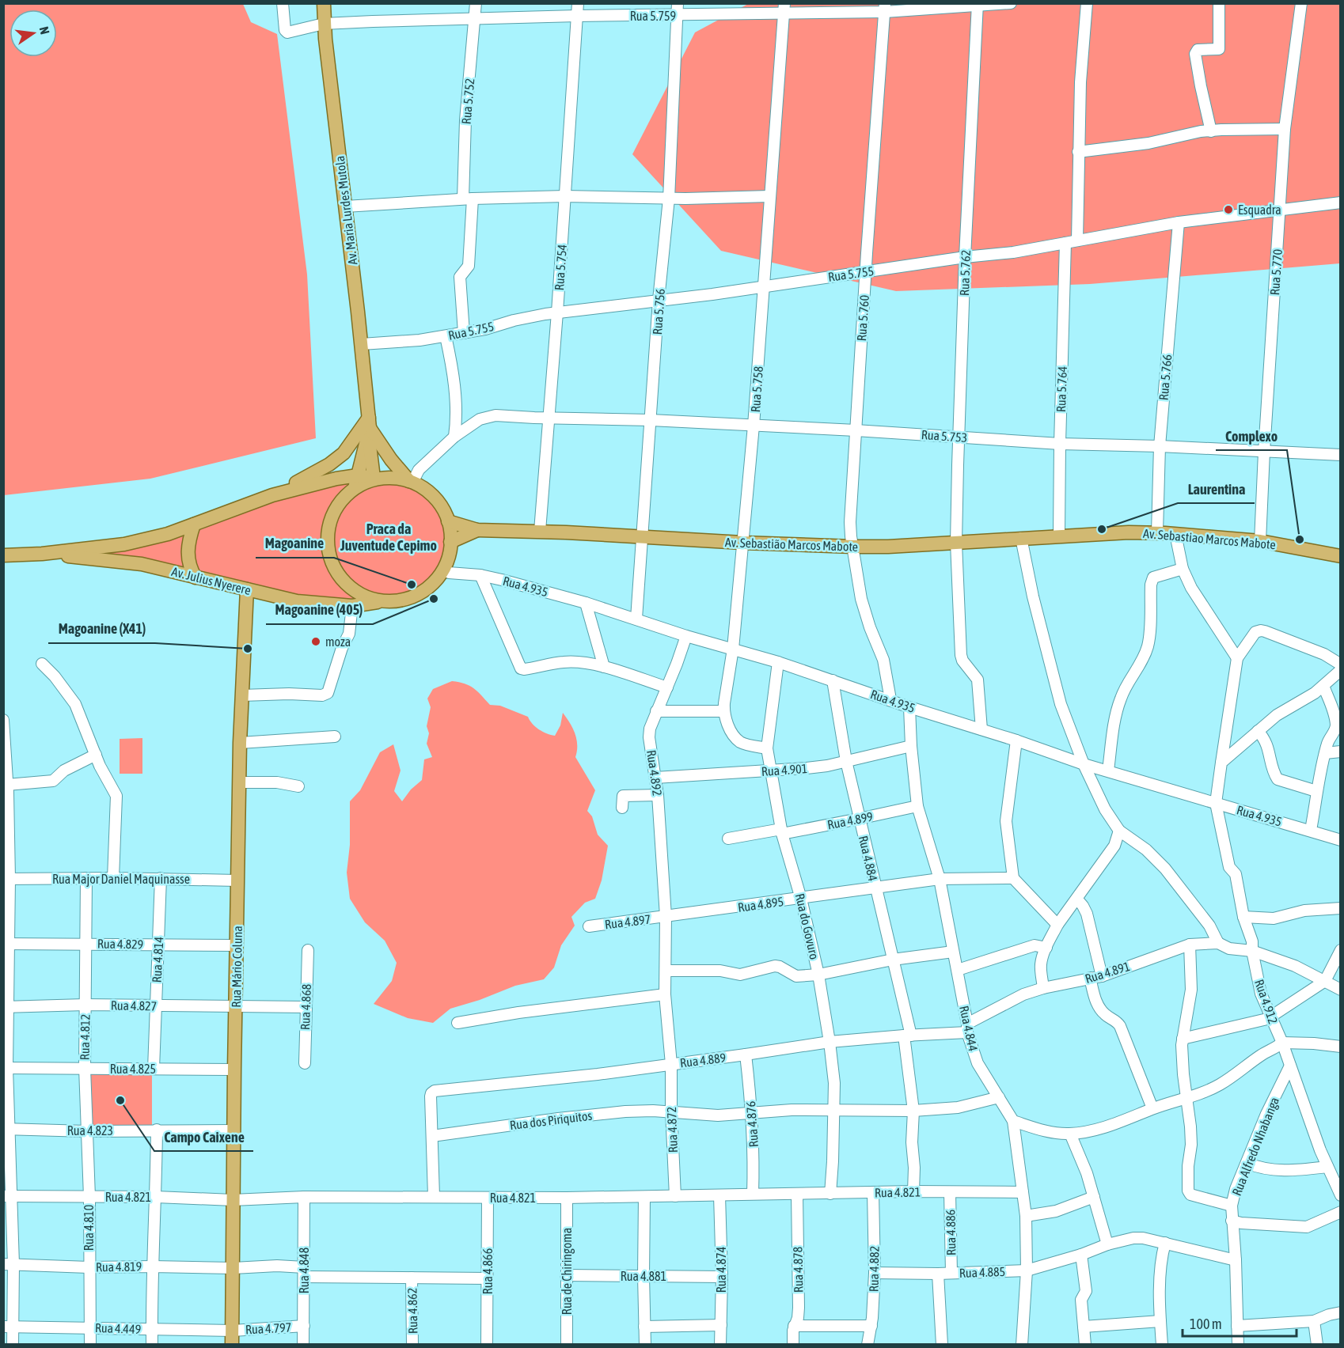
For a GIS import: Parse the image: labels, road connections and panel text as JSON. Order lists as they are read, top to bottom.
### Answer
{
  "streets": {
    "main road": [
      "Av. Maria Lurdes Mutola",
      "Av. Sebastiao Marcos Mabote",
      "Av. Sebastião Marcos Mabote",
      "Av. Julius Nyerere",
      "Rua Mário Coluna"
    ],
    "street": [
      "Rua 5.759",
      "Rua 5.752",
      "Rua 5.754",
      "Rua 5.770",
      "Rua 5.762",
      "Rua 5.755",
      "Rua 5.756",
      "Rua 5.760",
      "Rua 5.766",
      "Rua 5.758",
      "Rua 5.764",
      "Rua 5.753",
      "Rua 4.935",
      "Rua 4.901",
      "Rua 4.892",
      "Rua 4.899",
      "Rua 4.884",
      "Rua Major Daniel Maquinasse",
      "Rua 4.895",
      "Rua 4.897",
      "Rua do Govuro",
      "Rua 4.829",
      "Rua 4.814",
      "Rua 4.891",
      "Rua 4.912",
      "Rua 4.827",
      "Rua 4.868",
      "Rua 4.844",
      "Rua 4.812",
      "Rua 4.889",
      "Rua 4.825",
      "Rua dos Piriquitos",
      "Rua 4.876",
      "Rua 4.872",
      "Rua 4.823",
      "Rua Alfredo Nhabanga",
      "Rua 4.821",
      "Rua 4.810",
      "Rua 4.886",
      "Rua 4.819",
      "Rua 4.882",
      "Rua 4.874",
      "Rua 4.878",
      "Rua 4.848",
      "Rua 4.866",
      "Rua de Chiringoma",
      "Rua 4.885",
      "Rua 4.881",
      "Rua 4.862",
      "Rua 4.449",
      "Rua 4.797"
    ]
  },
  "crossings": [
    ["Rua 5.759", "Rua 5.752"],
    ["Rua 5.759", "Av. Maria Lurdes Mutola"],
    ["Rua 5.759", "Rua 5.754"],
    ["Rua 5.759", "Rua 5.762"],
    ["Rua 5.759", "Rua 5.756"],
    ["Rua 5.759", "Rua 5.760"],
    ["Rua 5.759", "Rua 5.758"],
    ["Rua 5.752", "Rua 5.755"],
    ["Av. Maria Lurdes Mutola", "Rua 5.755"],
    ["Rua 5.754", "Rua 5.755"],
    ["Rua 5.754", "Rua 5.753"],
    ["Rua 5.754", "Av. Sebastião Marcos Mabote"],
    ["Rua 5.770", "Rua 5.755"],
    ["Rua 5.770", "Rua 5.753"],
    ["Rua 5.770", "Av. Sebastiao Marcos Mabote"],
    ["Rua 5.762", "Rua 5.755"],
    ["Rua 5.762", "Rua 5.753"],
    ["Rua 5.762", "Av. Sebastião Marcos Mabote"],
    ["Rua 5.762", "Rua 4.935"],
    ["Rua 5.755", "Rua 5.756"],
    ["Rua 5.755", "Rua 5.760"],
    ["Rua 5.755", "Rua 5.766"],
    ["Rua 5.755", "Rua 5.758"],
    ["Rua 5.755", "Rua 5.764"],
    ["Rua 5.756", "Rua 5.753"],
    ["Rua 5.756", "Av. Sebastião Marcos Mabote"],
    ["Rua 5.756", "Rua 4.935"],
    ["Rua 5.760", "Rua 5.753"],
    ["Rua 5.760", "Av. Sebastião Marcos Mabote"],
    ["Rua 5.760", "Rua 4.935"],
    ["Rua 5.766", "Rua 5.753"],
    ["Rua 5.766", "Av. Sebastiao Marcos Mabote"],
    ["Rua 5.758", "Rua 5.753"],
    ["Rua 5.758", "Av. Sebastião Marcos Mabote"],
    ["Rua 5.758", "Rua 4.935"],
    ["Rua 5.758", "Rua do Govuro"],
    ["Rua 5.764", "Rua 5.753"],
    ["Rua 5.764", "Av. Sebastião Marcos Mabote"],
    ["Rua 5.753", "Av. Sebastião Marcos Mabote"],
    ["Rua 5.753", "Av. Julius Nyerere"],
    ["Rua 5.753", "Rua 4.935"],
    ["Av. Sebastiao Marcos Mabote", "Av. Sebastião Marcos Mabote"],
    ["Av. Sebastião Marcos Mabote", "Av. Julius Nyerere"],
    ["Av. Sebastião Marcos Mabote", "Rua 4.935"],
    ["Av. Julius Nyerere", "Rua 4.935"],
    ["Av. Julius Nyerere", "Rua Mário Coluna"],
    ["Rua 4.935", "Rua 4.892"],
    ["Rua 4.935", "Rua 4.884"],
    ["Rua 4.935", "Rua do Govuro"],
    ["Rua 4.935", "Rua 4.912"],
    ["Rua 4.935", "Rua 4.844"],
    ["Rua 4.901", "Rua 4.892"],
    ["Rua 4.901", "Rua 4.884"],
    ["Rua 4.901", "Rua do Govuro"],
    ["Rua 4.901", "Rua 4.844"],
    ["Rua 4.892", "Rua 4.895"],
    ["Rua 4.892", "Rua 4.897"],
    ["Rua 4.892", "Rua 4.872"],
    ["Rua 4.899", "Rua 4.884"],
    ["Rua 4.899", "Rua do Govuro"],
    ["Rua 4.899", "Rua 4.844"],
    ["Rua 4.884", "Rua 4.895"],
    ["Rua 4.884", "Rua 4.889"],
    ["Rua 4.884", "Rua dos Piriquitos"],
    ["Rua 4.884", "Rua 4.821"],
    ["Rua Major Daniel Maquinasse", "Rua 4.814"],
    ["Rua Major Daniel Maquinasse", "Rua Mário Coluna"],
    ["Rua Major Daniel Maquinasse", "Rua 4.812"],
    ["Rua 4.895", "Rua 4.897"],
    ["Rua 4.895", "Rua do Govuro"],
    ["Rua 4.895", "Rua 4.844"],
    ["Rua do Govuro", "Rua 4.889"],
    ["Rua do Govuro", "Rua dos Piriquitos"],
    ["Rua do Govuro", "Rua 4.821"],
    ["Rua 4.829", "Rua 4.814"],
    ["Rua 4.829", "Rua Mário Coluna"],
    ["Rua 4.829", "Rua 4.812"],
    ["Rua 4.814", "Rua 4.827"],
    ["Rua 4.814", "Rua 4.825"],
    ["Rua Mário Coluna", "Rua 4.827"],
    ["Rua Mário Coluna", "Rua 4.825"],
    ["Rua Mário Coluna", "Rua 4.823"],
    ["Rua Mário Coluna", "Rua 4.821"],
    ["Rua Mário Coluna", "Rua 4.819"],
    ["Rua Mário Coluna", "Rua 4.449"],
    ["Rua Mário Coluna", "Rua 4.797"],
    ["Rua 4.891", "Rua 4.912"],
    ["Rua 4.891", "Rua 4.844"],
    ["Rua 4.891", "Rua 4.889"],
    ["Rua 4.912", "Rua Alfredo Nhabanga"],
    ["Rua 4.827", "Rua 4.868"],
    ["Rua 4.827", "Rua 4.812"],
    ["Rua 4.844", "Rua 4.889"],
    ["Rua 4.844", "Rua dos Piriquitos"],
    ["Rua 4.844", "Rua 4.821"],
    ["Rua 4.844", "Rua 4.885"],
    ["Rua 4.812", "Rua 4.825"],
    ["Rua 4.812", "Rua 4.823"],
    ["Rua 4.812", "Rua 4.821"],
    ["Rua 4.812", "Rua 4.810"],
    ["Rua 4.889", "Rua dos Piriquitos"],
    ["Rua 4.889", "Rua 4.876"],
    ["Rua 4.889", "Rua 4.872"],
    ["Rua dos Piriquitos", "Rua 4.876"],
    ["Rua dos Piriquitos", "Rua 4.872"],
    ["Rua 4.876", "Rua 4.821"],
    ["Rua 4.872", "Rua 4.821"],
    ["Rua Alfredo Nhabanga", "Rua 4.885"],
    ["Rua 4.821", "Rua 4.810"],
    ["Rua 4.821", "Rua 4.886"],
    ["Rua 4.821", "Rua 4.882"],
    ["Rua 4.821", "Rua 4.874"],
    ["Rua 4.821", "Rua 4.878"],
    ["Rua 4.821", "Rua 4.848"],
    ["Rua 4.821", "Rua 4.866"],
    ["Rua 4.821", "Rua de Chiringoma"],
    ["Rua 4.810", "Rua 4.819"],
    ["Rua 4.810", "Rua 4.449"],
    ["Rua 4.886", "Rua 4.885"],
    ["Rua 4.819", "Rua 4.848"],
    ["Rua 4.819", "Rua 4.866"],
    ["Rua 4.819", "Rua 4.862"],
    ["Rua 4.882", "Rua 4.885"],
    ["Rua 4.874", "Rua 4.881"],
    ["Rua 4.848", "Rua 4.797"],
    ["Rua de Chiringoma", "Rua 4.881"],
    ["Rua 4.449", "Rua 4.797"]
  ],
  "districts": ["Praca da Juventude Cepimo"],
  "places": [
    "Esquadra",
    "Laurentina",
    "Complexo",
    "Magoanine",
    "Magoanine (405)",
    "moza",
    "Magoanine (X41)",
    "Campo Caixene"
  ],
  "scale_bar": "100 m",
  "north": "right"
}
